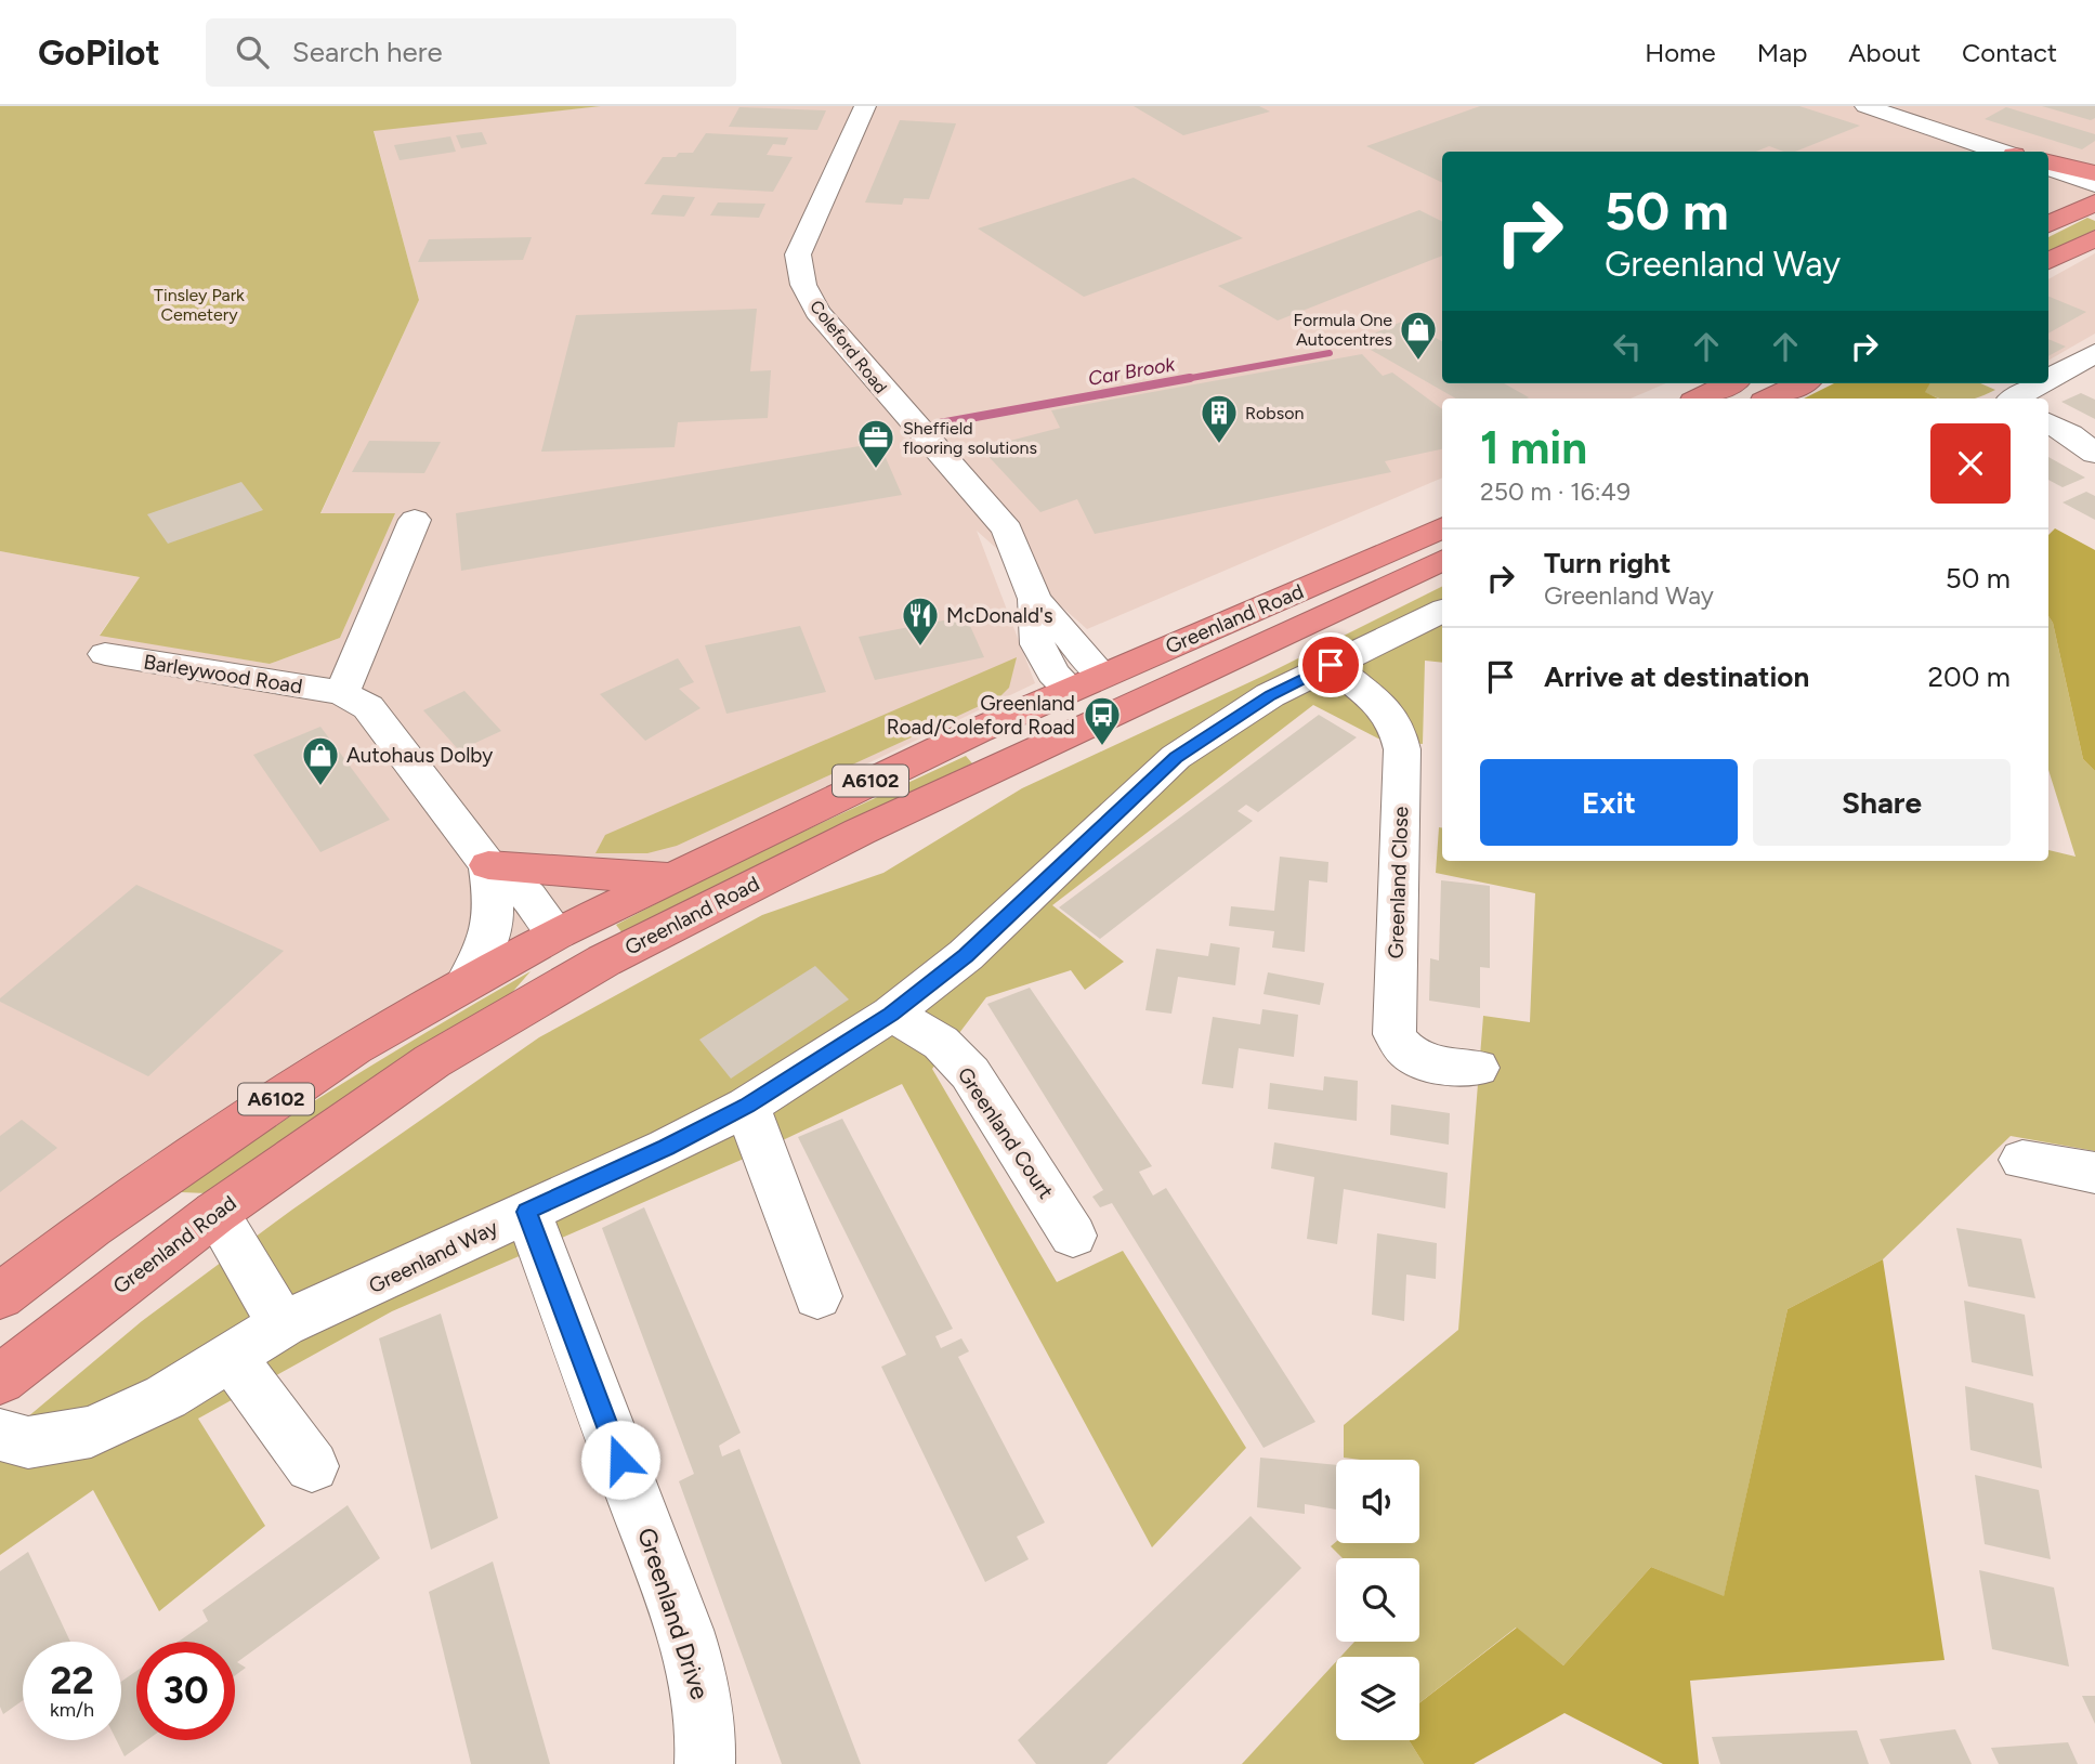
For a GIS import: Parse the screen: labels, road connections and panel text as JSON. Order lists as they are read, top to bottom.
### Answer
{
  "streets": {
    "highway": ["Greenland Road", "A6102"],
    "street": [
      "Coleford Road",
      "Barleywood Road",
      "Greenland Close",
      "Greenland Court",
      "Greenland Way",
      "Greenland Drive"
    ]
  },
  "crossings": [
    ["Coleford Road", "Greenland Road"],
    ["Greenland Road", "Barleywood Road"],
    ["Greenland Close", "Greenland Way"],
    ["Greenland Court", "Greenland Way"],
    ["Greenland Way", "Greenland Drive"]
  ],
  "water": ["Car Brook"],
  "parks": ["Tinsley Park Cemetery"],
  "places": {
    "shop": ["Formula One Autocentres", "Autohaus Dolby"],
    "building": ["Robson"],
    "office": ["Sheffield flooring solutions"],
    "restaurant": ["McDonald's"],
    "bus stop": ["Greenland Road/Coleford Road"]
  },
  "page": {
    "header": "GoPilot",
    "search": "Search here",
    "nav": [
      "Home",
      "Map",
      "About",
      "Contact"
    ],
    "turn": ["50 m", "Greenland Way"],
    "heading": ["1 min", "250 m · 16:49"],
    "list": [
      {
        "name": "Turn right",
        "note": "Greenland Way",
        "value": "50 m"
      },
      {
        "name": "Arrive at destination",
        "value": "200 m"
      }
    ],
    "buttons": ["Exit", "Share"],
    "speed": "22 km/h",
    "limit": "30"
  }
}
